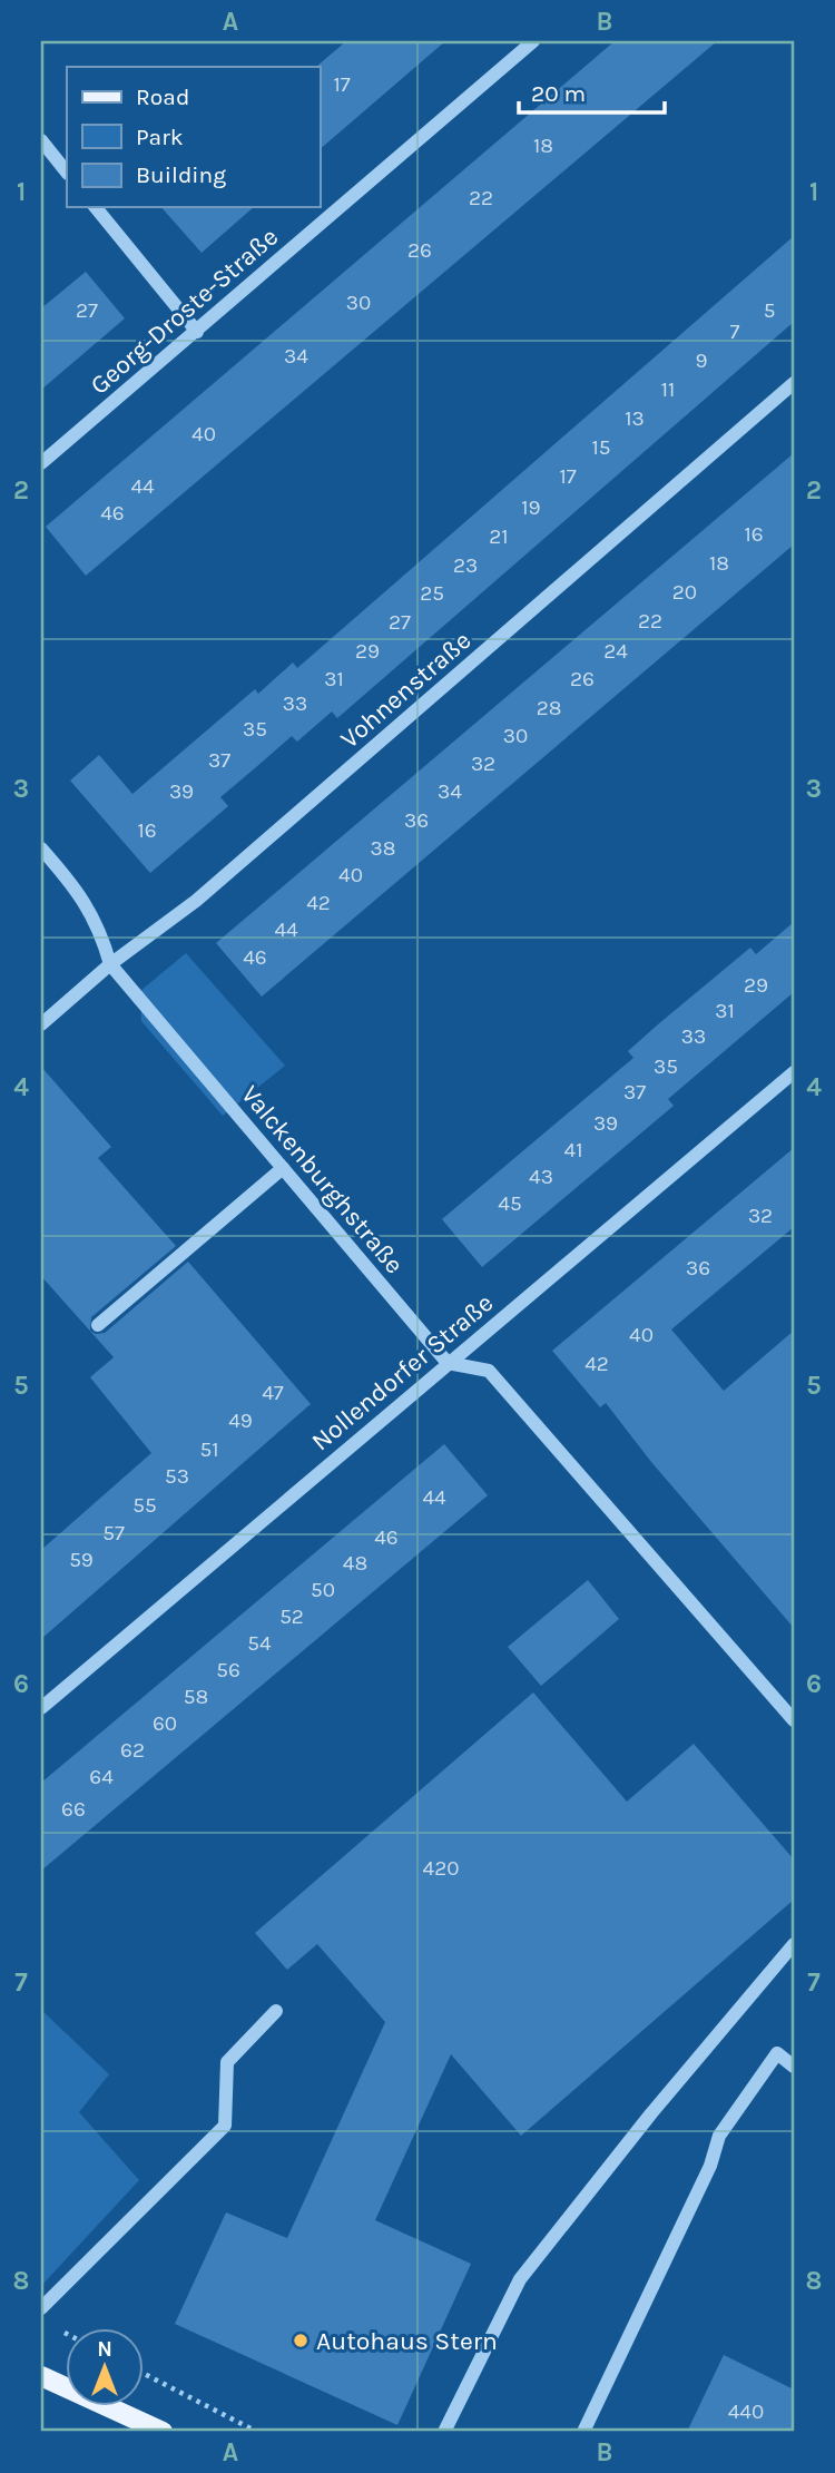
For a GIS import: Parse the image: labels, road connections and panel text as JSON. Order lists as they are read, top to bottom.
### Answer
{
  "streets": {
    "street": [
      "Georg-Droste-Straße",
      "Vohnenstraße",
      "Valckenburghstraße",
      "Nollendorfer Straße"
    ]
  },
  "crossings": [
    ["Vohnenstraße", "Valckenburghstraße"],
    ["Valckenburghstraße", "Nollendorfer Straße"]
  ],
  "places": ["Autohaus Stern"],
  "house_numbers": [
    "17",
    "18",
    "22",
    "26",
    "30",
    "27",
    "5",
    "7",
    "34",
    "9",
    "11",
    "13",
    "40",
    "15",
    "17",
    "44",
    "19",
    "46",
    "16",
    "21",
    "18",
    "23",
    "20",
    "25",
    "22",
    "27",
    "29",
    "24",
    "31",
    "26",
    "33",
    "28",
    "35",
    "30",
    "37",
    "32",
    "39",
    "34",
    "36",
    "16",
    "38",
    "40",
    "42",
    "44",
    "46",
    "29",
    "31",
    "33",
    "35",
    "37",
    "39",
    "41",
    "43",
    "45",
    "32",
    "36",
    "40",
    "42",
    "47",
    "49",
    "51",
    "53",
    "44",
    "55",
    "57",
    "46",
    "59",
    "48",
    "50",
    "52",
    "54",
    "56",
    "58",
    "60",
    "62",
    "64",
    "66",
    "420",
    "440"
  ],
  "legend": ["Road", "Park", "Building"],
  "scale_bar": "20 m",
  "north": "top",
  "grid": {
    "columns": ["A", "B"],
    "rows": [
      "1",
      "2",
      "3",
      "4",
      "5",
      "6",
      "7",
      "8"
    ]
  }
}
